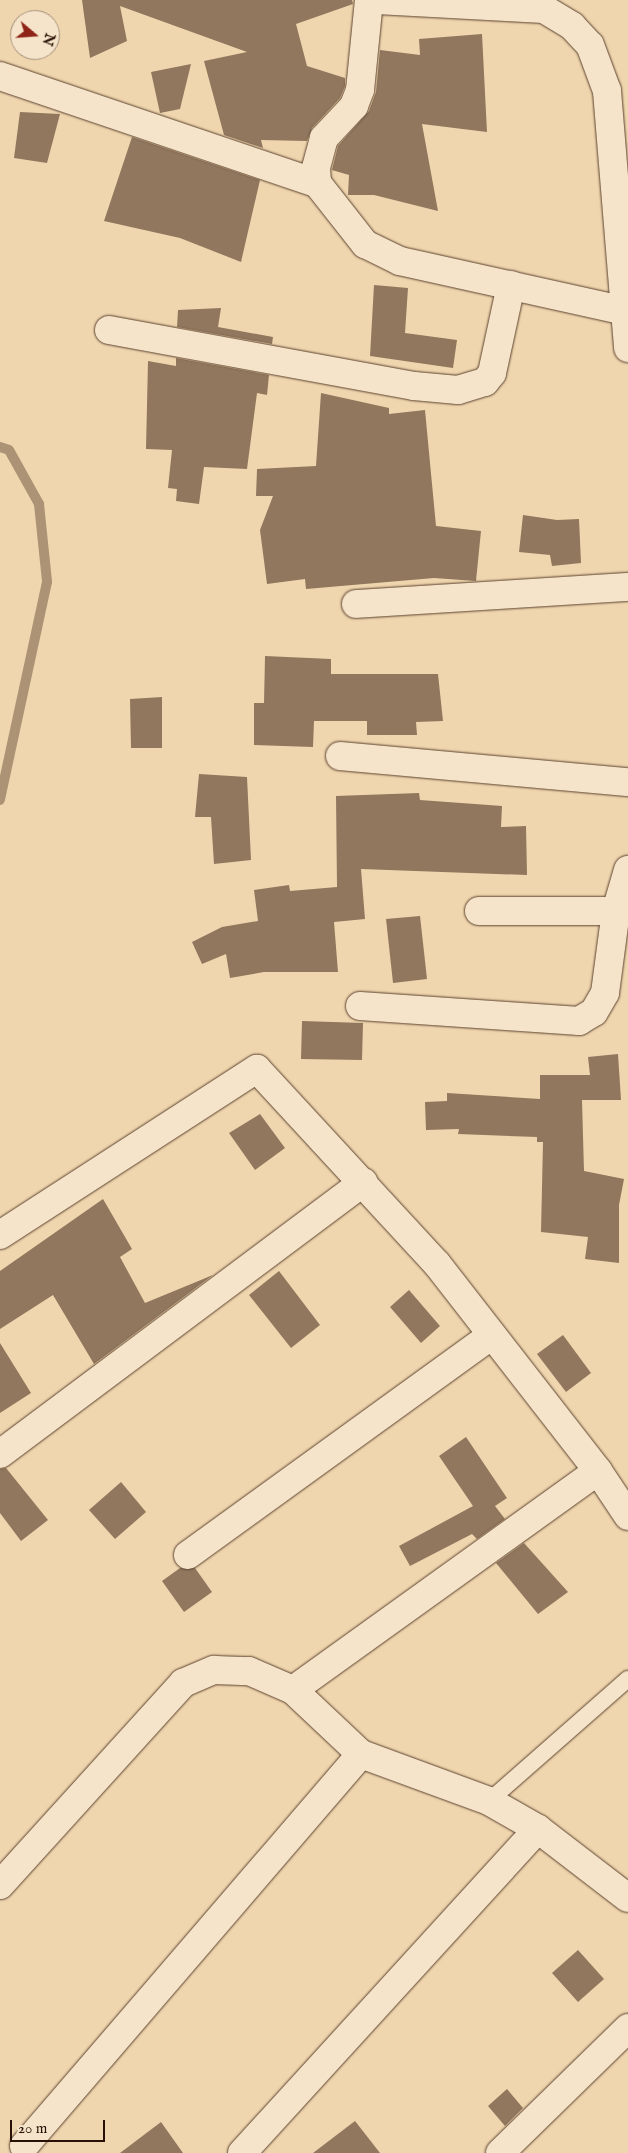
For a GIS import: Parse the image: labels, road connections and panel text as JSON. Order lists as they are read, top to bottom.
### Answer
{
  "scale_bar": "20 m",
  "north": "right"
}
